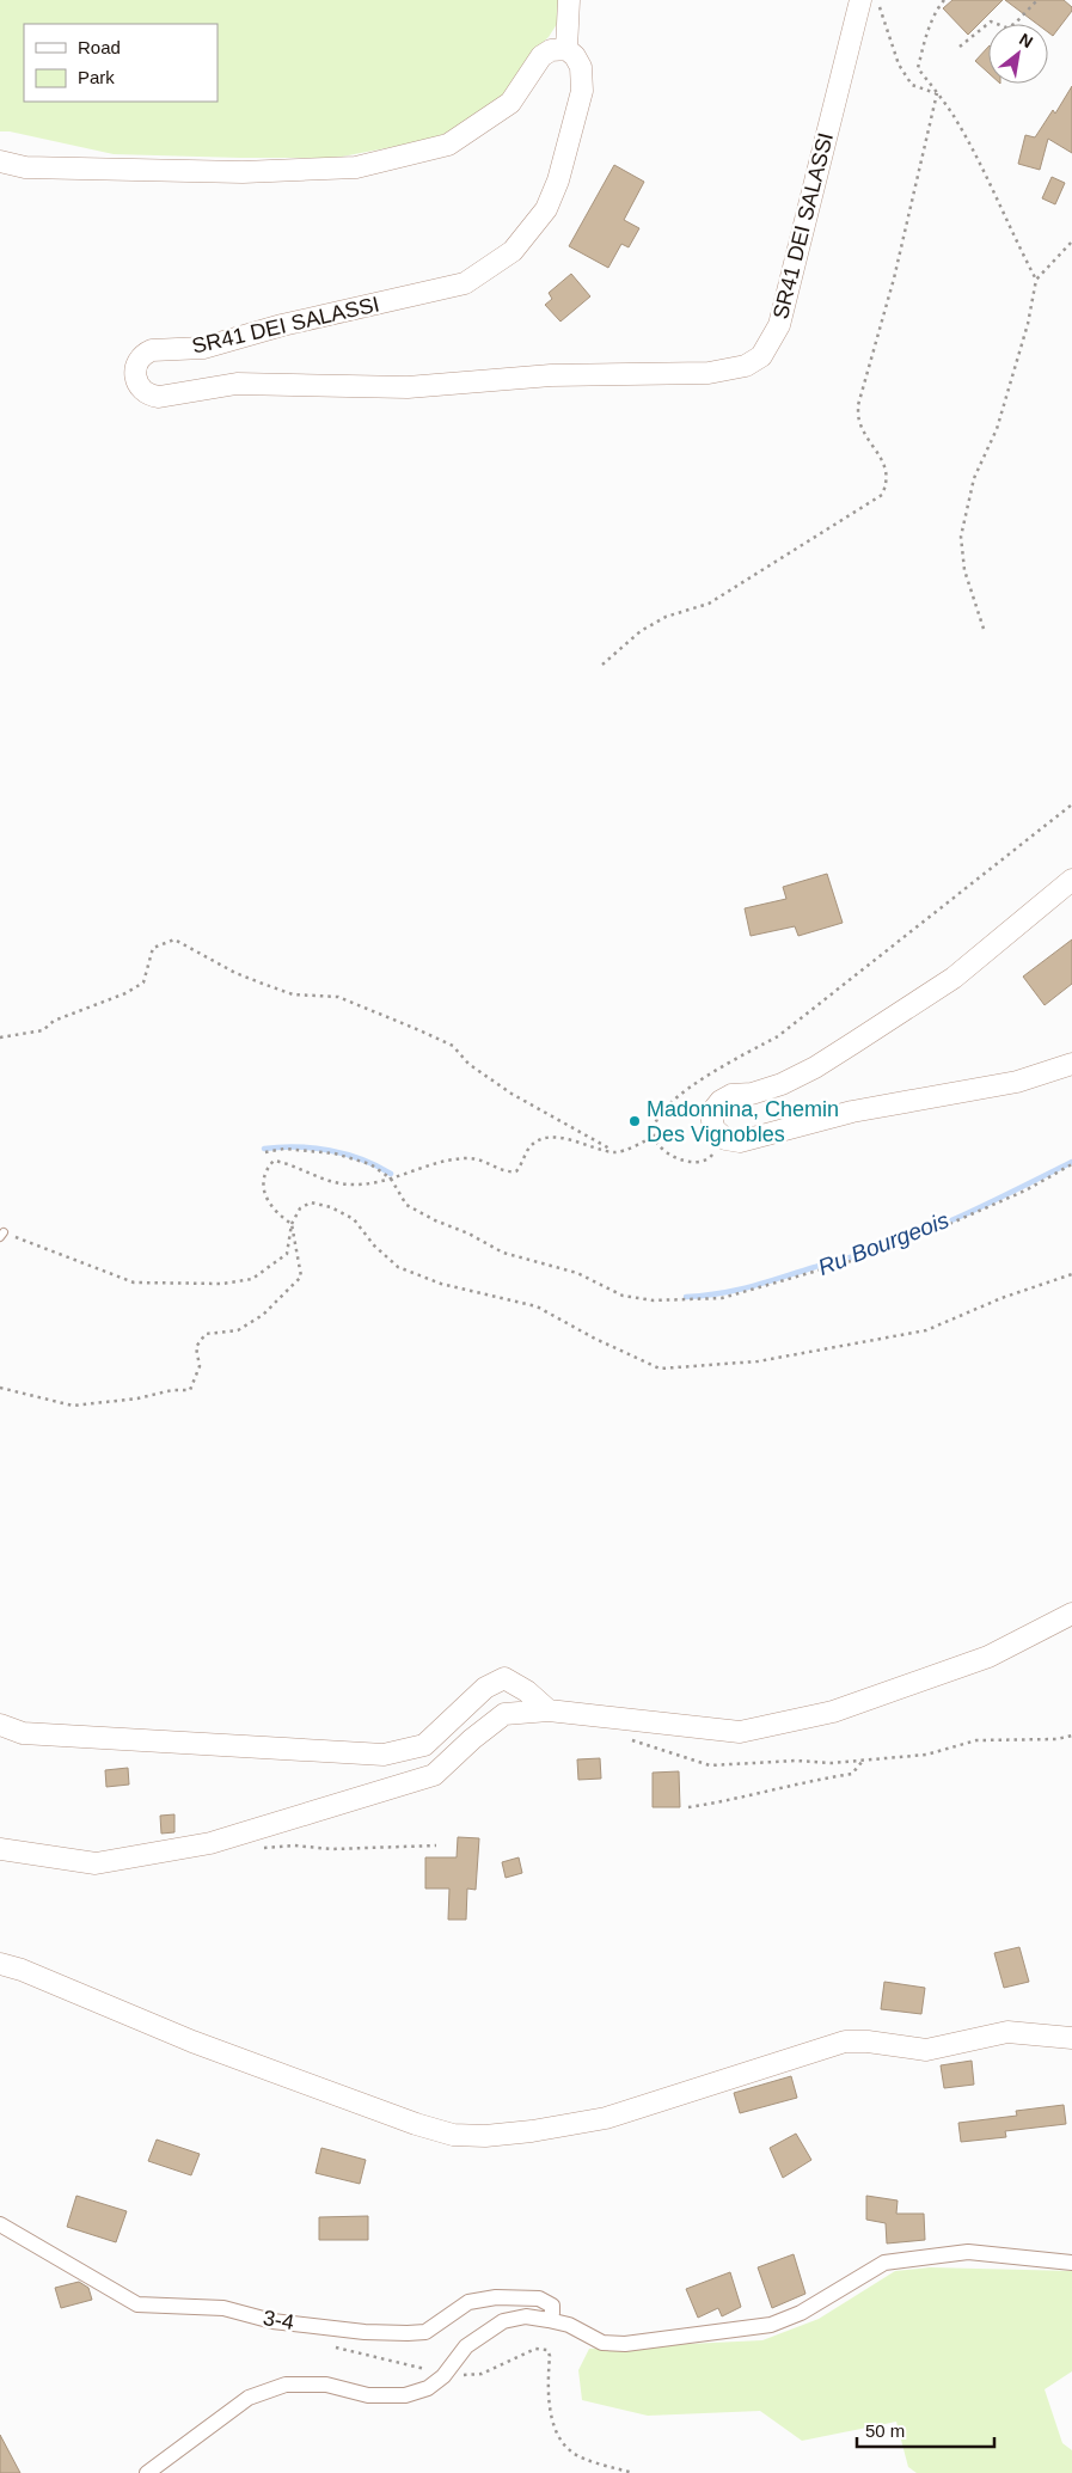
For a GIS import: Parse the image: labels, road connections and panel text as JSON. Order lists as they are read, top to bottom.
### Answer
{
  "streets": {
    "main road": ["SR41 DEI SALASSI"],
    "street": ["3-4"]
  },
  "water": ["Ru Bourgeois"],
  "places": ["Madonnina, Chemin Des Vignobles"],
  "legend": ["Road", "Park"],
  "scale_bar": "50 m",
  "north": "top right"
}
